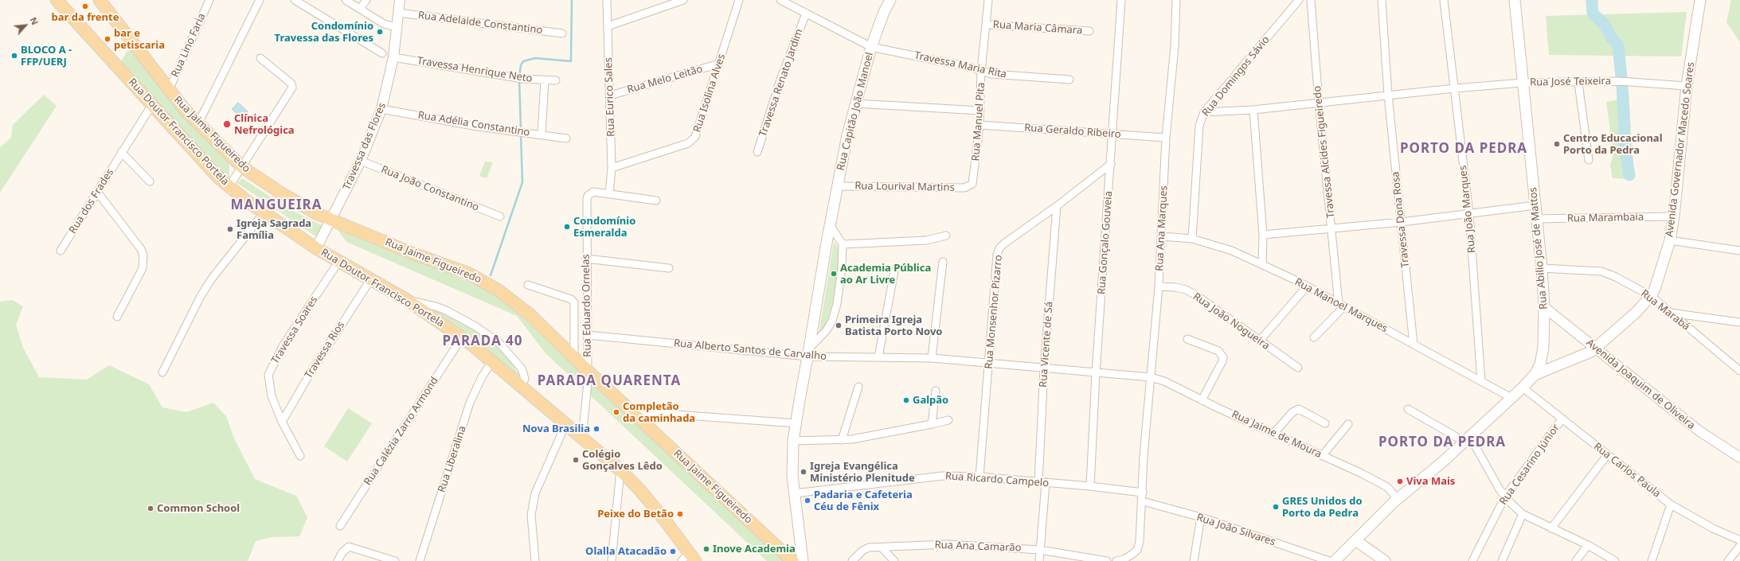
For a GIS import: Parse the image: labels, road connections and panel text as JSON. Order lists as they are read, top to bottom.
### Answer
{
  "streets": {
    "main road": [
      "Rua Capitão João Manoel",
      "Rua Doutor Francisco Portela",
      "Rua Jaime Figueiredo",
      "Avenida Governador Macedo Soares",
      "Rua Abilio José de Mattos"
    ],
    "street": [
      "Rua Adelaide Constantino",
      "Rua Maria Câmara",
      "Rua Lino Faria",
      "Travessa Maria Rita",
      "Travessa Henrique Neto",
      "Rua Domingos Sávio",
      "Rua Melo Leitão",
      "Rua José Teixeira",
      "Travessa Renato Jardim",
      "Rua Isolina Alves",
      "Rua Eurico Sales",
      "Rua Manuel Pita",
      "Rua Adélia Constantino",
      "Rua Geraldo Ribeiro",
      "Travessa das Flores",
      "Travessa Alcides Figueiredo",
      "Rua Lourival Martins",
      "Rua João Constantino",
      "Rua dos Frades",
      "Rua João Marques",
      "Rua Marambaia",
      "Travessa Dona Rosa",
      "Rua Ana Marques",
      "Rua Gonçalo Gouveia",
      "Rua Eduardo Ornelas",
      "Rua Manoel Marques",
      "Rua Marabá",
      "Rua Monsenhor Pizarro",
      "Rua João Nogueira",
      "Travessa Soares",
      "Rua Vicente de Sá",
      "Travessa Rios",
      "Rua Alberto Santos de Carvalho",
      "Avenida Joaquim de Oliveira",
      "Rua Calézia Zarro Armond",
      "Rua Jaime de Moura",
      "Rua Liberalina",
      "Rua Cesarino Júnior",
      "Rua Carlos Paula",
      "Rua Ricardo Campelo",
      "Rua João Silvares",
      "Rua Ana Camarão"
    ]
  },
  "crossings": [
    ["Rua Adelaide Constantino", "Travessa das Flores"],
    ["Rua Maria Câmara", "Rua Manuel Pita"],
    ["Rua Lino Faria", "Rua Jaime Figueiredo"],
    ["Travessa Maria Rita", "Travessa Renato Jardim"],
    ["Travessa Maria Rita", "Rua Capitão João Manoel"],
    ["Travessa Maria Rita", "Rua Manuel Pita"],
    ["Travessa Henrique Neto", "Travessa das Flores"],
    ["Rua Domingos Sávio", "Rua José Teixeira"],
    ["Rua Domingos Sávio", "Rua Manoel Marques"],
    ["Rua Melo Leitão", "Rua Isolina Alves"],
    ["Rua Melo Leitão", "Rua Eurico Sales"],
    ["Rua José Teixeira", "Avenida Governador Macedo Soares"],
    ["Rua José Teixeira", "Travessa Alcides Figueiredo"],
    ["Rua José Teixeira", "Rua João Marques"],
    ["Rua José Teixeira", "Travessa Dona Rosa"],
    ["Rua José Teixeira", "Rua Abilio José de Mattos"],
    ["Rua Isolina Alves", "Rua Eurico Sales"],
    ["Rua Eurico Sales", "Rua Eduardo Ornelas"],
    ["Rua Capitão João Manoel", "Rua Lourival Martins"],
    ["Rua Capitão João Manoel", "Rua Alberto Santos de Carvalho"],
    ["Rua Capitão João Manoel", "Rua Ricardo Campelo"],
    ["Rua Manuel Pita", "Rua Geraldo Ribeiro"],
    ["Rua Manuel Pita", "Rua Lourival Martins"],
    ["Rua Adélia Constantino", "Travessa das Flores"],
    ["Rua Geraldo Ribeiro", "Rua Ana Marques"],
    ["Rua Geraldo Ribeiro", "Rua Gonçalo Gouveia"],
    ["Rua Doutor Francisco Portela", "Travessa das Flores"],
    ["Rua Doutor Francisco Portela", "Rua dos Frades"],
    ["Rua Doutor Francisco Portela", "Rua Eduardo Ornelas"],
    ["Rua Doutor Francisco Portela", "Travessa Soares"],
    ["Rua Doutor Francisco Portela", "Travessa Rios"],
    ["Rua Doutor Francisco Portela", "Rua Calézia Zarro Armond"],
    ["Rua Doutor Francisco Portela", "Rua Liberalina"],
    ["Rua Jaime Figueiredo", "Travessa das Flores"],
    ["Rua Jaime Figueiredo", "Rua Eduardo Ornelas"],
    ["Travessa das Flores", "Rua João Constantino"],
    ["Avenida Governador Macedo Soares", "Rua Marambaia"],
    ["Avenida Governador Macedo Soares", "Rua Abilio José de Mattos"],
    ["Avenida Governador Macedo Soares", "Rua Marabá"],
    ["Avenida Governador Macedo Soares", "Avenida Joaquim de Oliveira"],
    ["Travessa Alcides Figueiredo", "Rua Manoel Marques"],
    ["Rua João Marques", "Rua Manoel Marques"],
    ["Rua Marambaia", "Rua Abilio José de Mattos"],
    ["Travessa Dona Rosa", "Rua Manoel Marques"],
    ["Rua Ana Marques", "Rua Manoel Marques"],
    ["Rua Ana Marques", "Rua João Nogueira"],
    ["Rua Ana Marques", "Rua Jaime de Moura"],
    ["Rua Ana Marques", "Rua Ricardo Campelo"],
    ["Rua Gonçalo Gouveia", "Rua Monsenhor Pizarro"],
    ["Rua Gonçalo Gouveia", "Rua Jaime de Moura"],
    ["Rua Gonçalo Gouveia", "Rua Ricardo Campelo"],
    ["Rua Abilio José de Mattos", "Rua Manoel Marques"],
    ["Rua Abilio José de Mattos", "Rua Marabá"],
    ["Rua Abilio José de Mattos", "Avenida Joaquim de Oliveira"],
    ["Rua Abilio José de Mattos", "Rua Jaime de Moura"],
    ["Rua Abilio José de Mattos", "Rua Carlos Paula"],
    ["Rua Eduardo Ornelas", "Rua Alberto Santos de Carvalho"],
    ["Rua Monsenhor Pizarro", "Rua Vicente de Sá"],
    ["Rua Monsenhor Pizarro", "Rua Alberto Santos de Carvalho"],
    ["Rua Monsenhor Pizarro", "Rua Ricardo Campelo"],
    ["Travessa Soares", "Travessa Rios"],
    ["Rua Vicente de Sá", "Rua Alberto Santos de Carvalho"],
    ["Rua Vicente de Sá", "Rua Jaime de Moura"],
    ["Rua Vicente de Sá", "Rua Ricardo Campelo"],
    ["Rua Vicente de Sá", "Rua Ana Camarão"],
    ["Rua Alberto Santos de Carvalho", "Rua Jaime de Moura"],
    ["Rua Cesarino Júnior", "Rua Carlos Paula"]
  ],
  "districts": [
    "PORTO DA PEDRA",
    "MANGUEIRA",
    "PARADA 40",
    "PARADA QUARENTA",
    "PORTO DA PEDRA"
  ],
  "places": [
    "bar da frente",
    "Condomínio Travessa das Flores",
    "bar e petiscaria",
    "BLOCO A - FFP/UERJ",
    "Clínica Nefrológica",
    "Centro Educacional Porto da Pedra",
    "Condomínio Esmeralda",
    "Igreja Sagrada Família",
    "Academia Pública ao Ar Livre",
    "Primeira Igreja Batista Porto Novo",
    "Galpão",
    "Completão da caminhada",
    "Nova Brasilia",
    "Colégio Gonçalves Lêdo",
    "Igreja Evangélica Ministério Plenitude",
    "Viva Mais",
    "Padaria e Cafeteria Céu de Fênix",
    "GRES Unidos do Porto da Pedra",
    "Common School",
    "Peixe do Betão",
    "Inove Academia",
    "Olalla Atacadão"
  ],
  "north": "top right"
}
